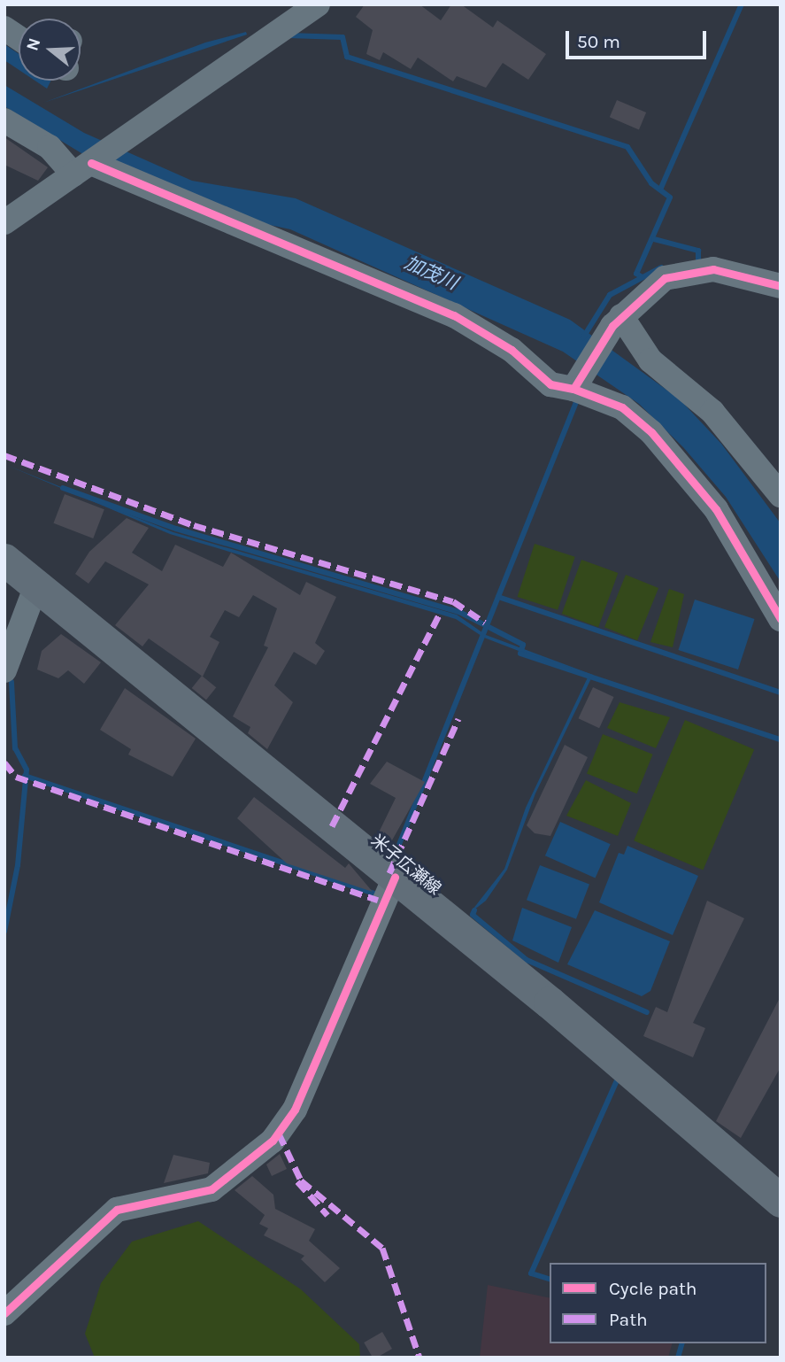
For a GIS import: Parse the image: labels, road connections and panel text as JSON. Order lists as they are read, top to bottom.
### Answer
{
  "streets": {
    "main road": ["米子広瀬線"]
  },
  "water": ["加茂川"],
  "legend": ["Cycle path", "Path"],
  "scale_bar": "50 m",
  "north": "left"
}
